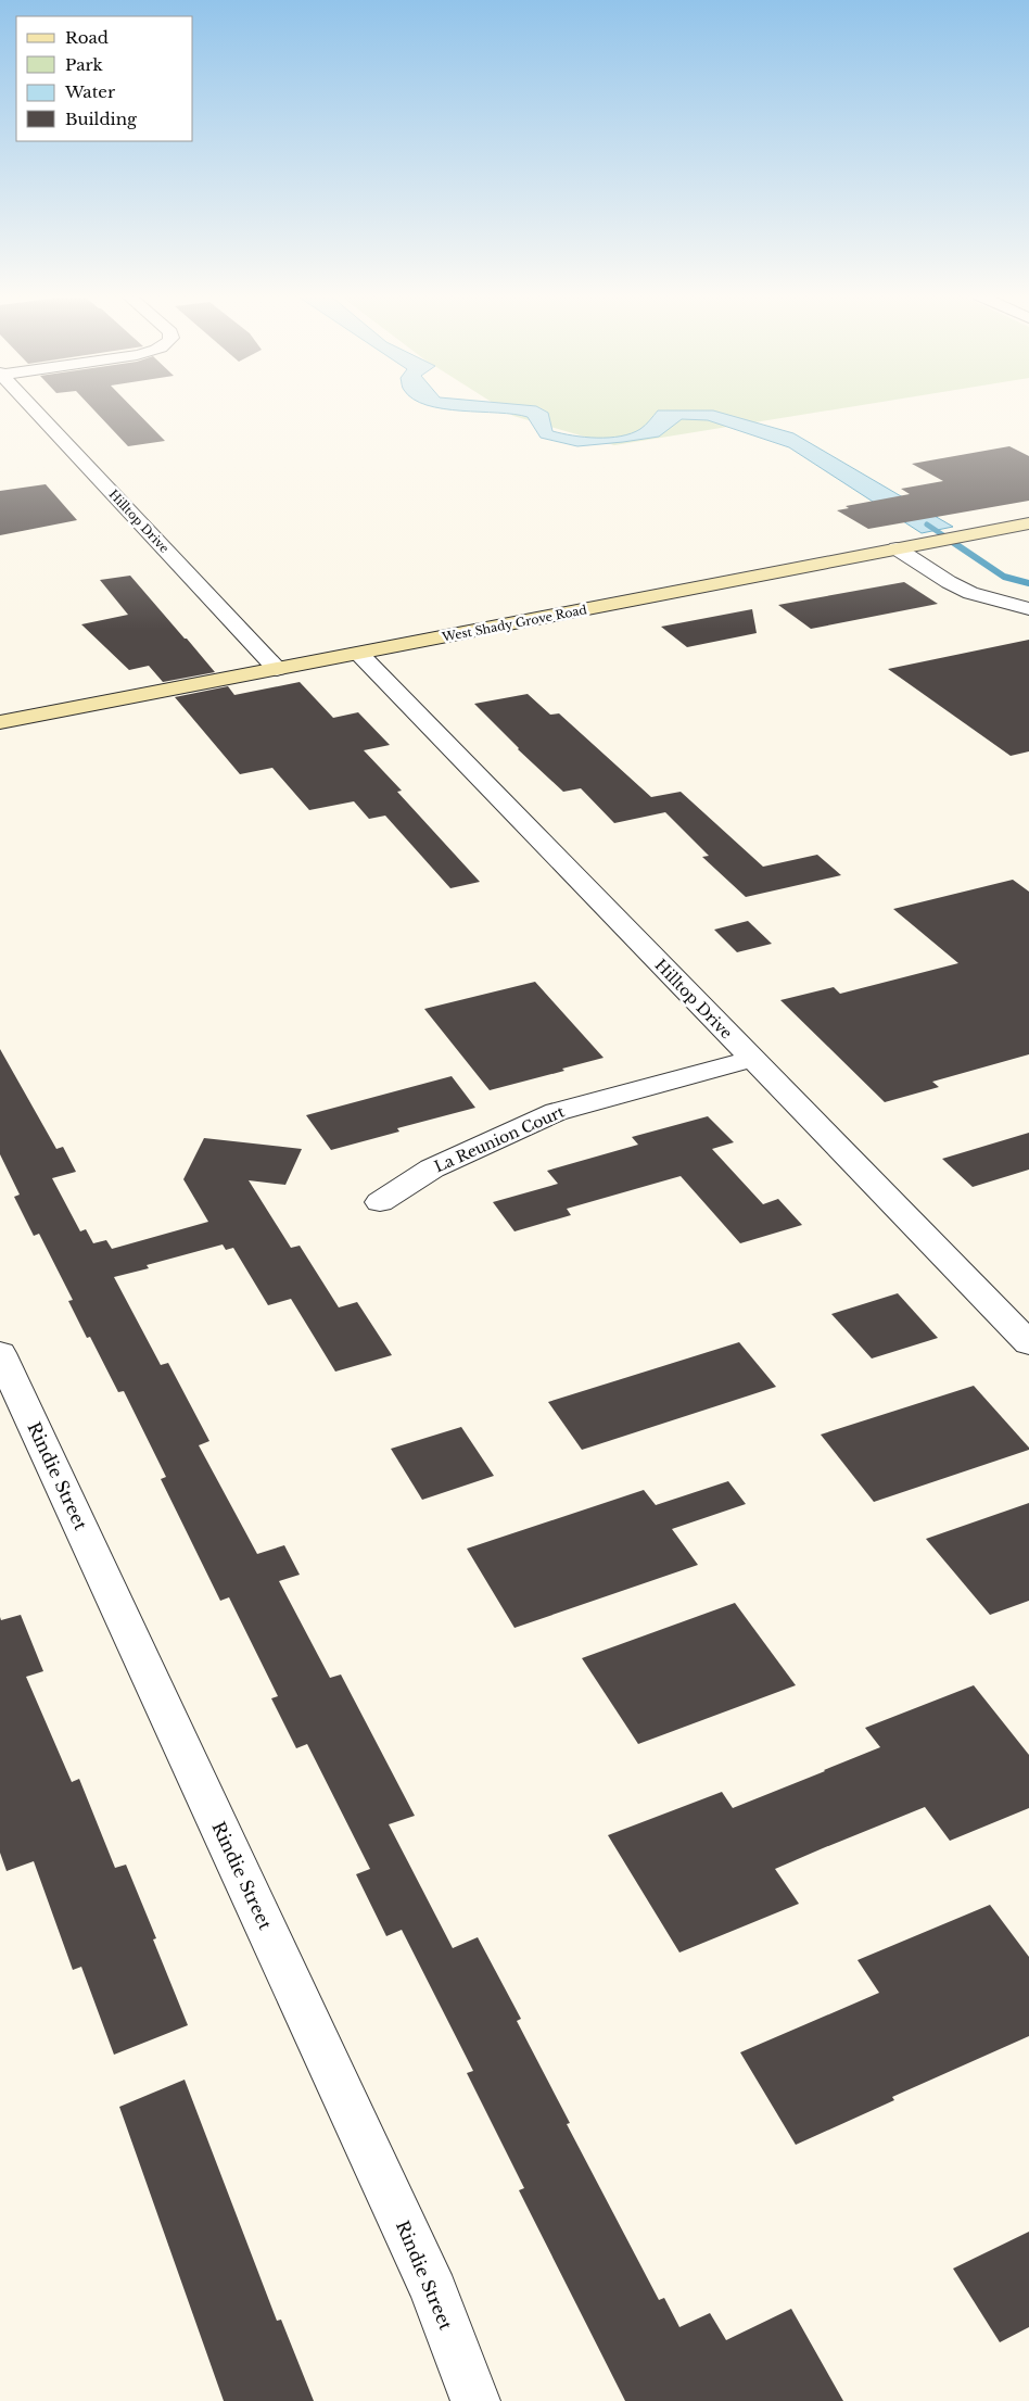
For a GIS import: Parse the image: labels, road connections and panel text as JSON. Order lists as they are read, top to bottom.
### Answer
{
  "streets": {
    "main road": ["West Shady Grove Road"],
    "street": ["Hilltop Drive", "La Reunion Court", "Rindie Street"]
  },
  "crossings": [
    ["Hilltop Drive", "West Shady Grove Road"],
    ["Hilltop Drive", "La Reunion Court"]
  ],
  "legend": [
    "Road",
    "Park",
    "Water",
    "Building"
  ]
}
